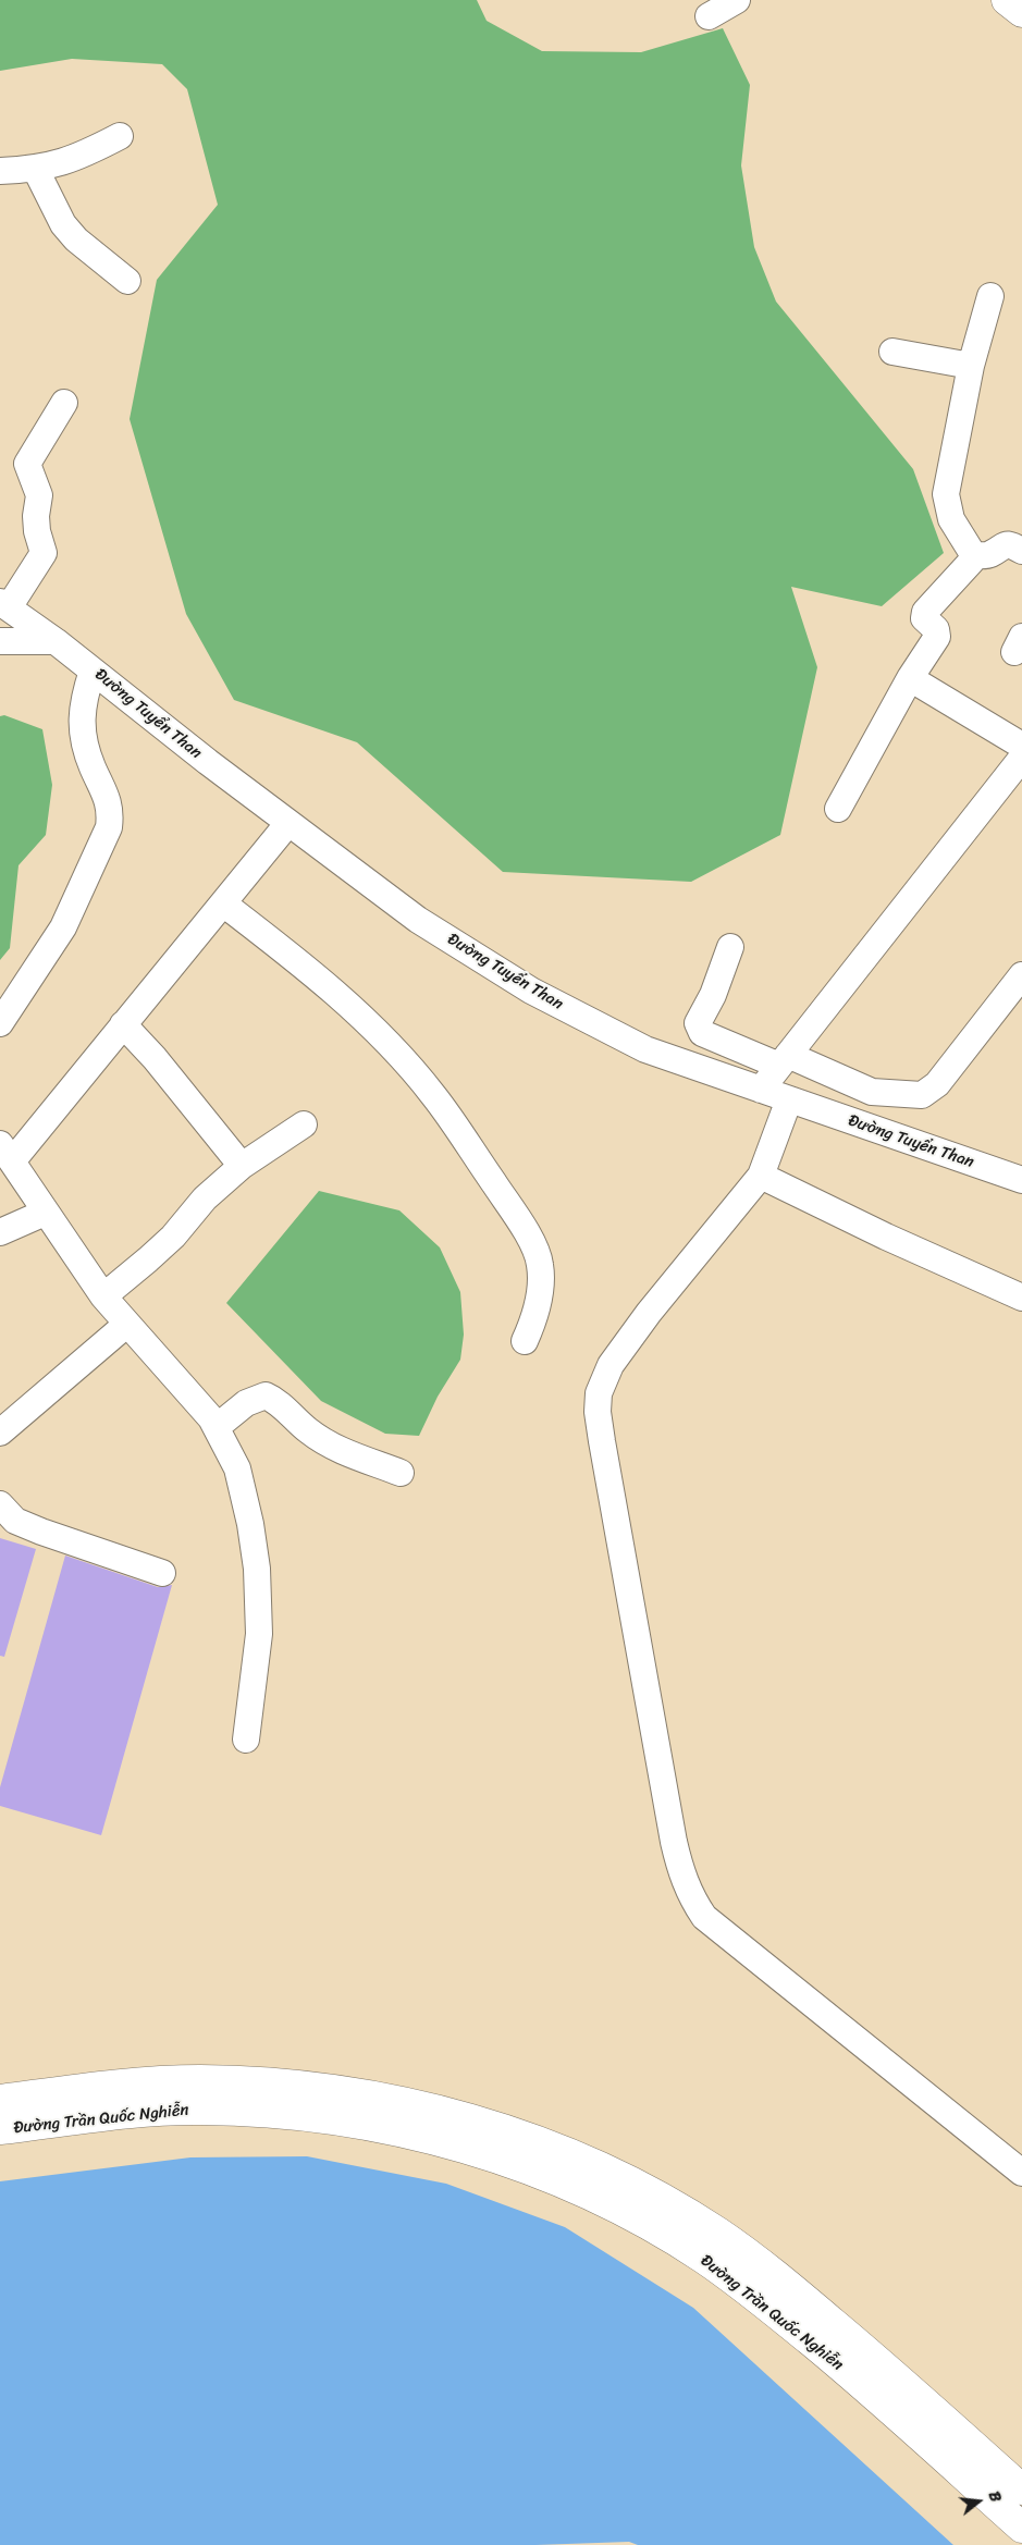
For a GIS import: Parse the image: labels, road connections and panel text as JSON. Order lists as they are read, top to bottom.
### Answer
{
  "streets": {
    "main road": ["Đường Trần Quốc Nghiễn"],
    "street": ["Đường Tuyển Than"]
  },
  "north": "right"
}
